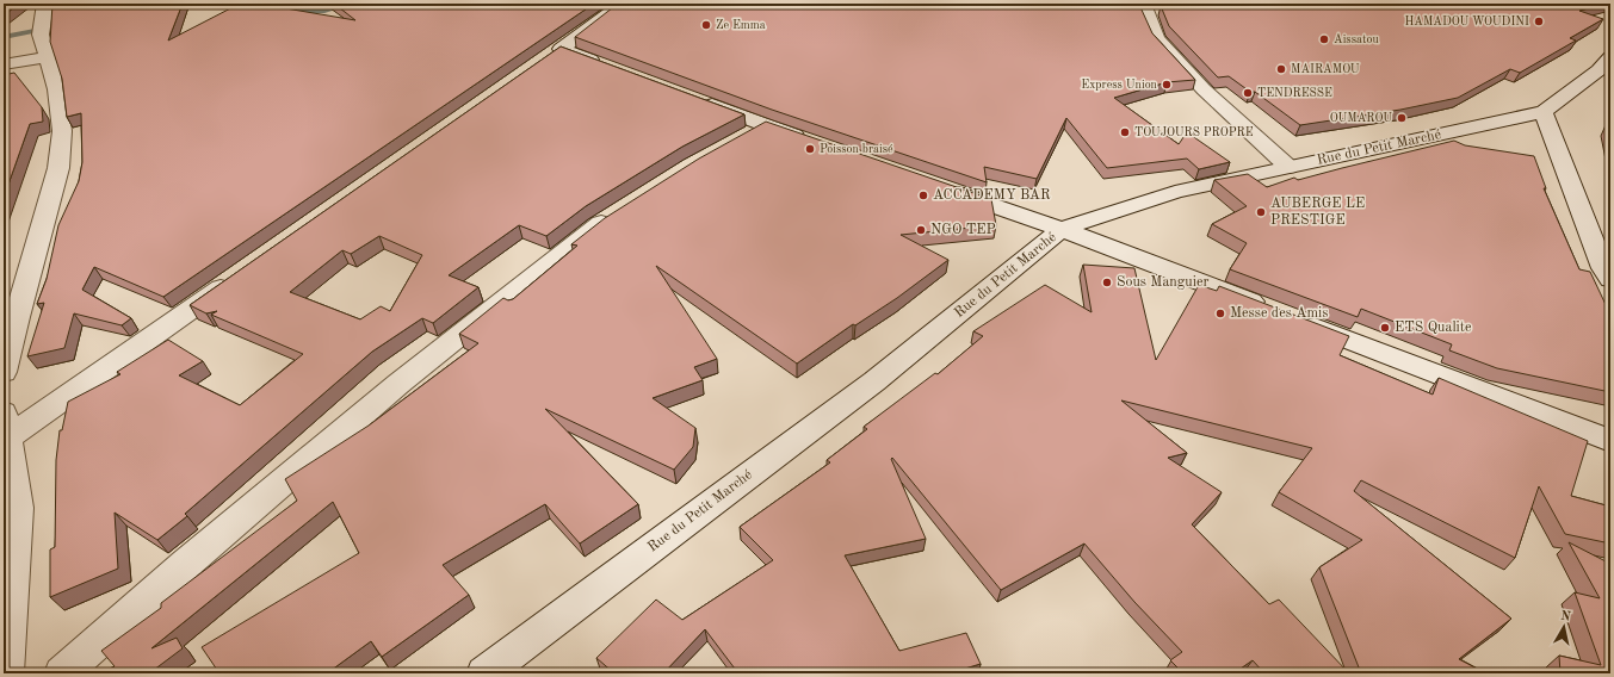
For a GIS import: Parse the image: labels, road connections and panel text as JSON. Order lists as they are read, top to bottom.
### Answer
{
  "streets": {
    "street": ["Rue du Petit Marché"]
  },
  "places": [
    "HAMADOU WOUDINI",
    "Ze Emma",
    "Aissatou",
    "MAIRAMOU",
    "Express Union",
    "TENDRESSE",
    "OUMAROU",
    "TOUJOURS PROPRE",
    "Poisson braisé",
    "ACCADEMY BAR",
    "AUBERGE LE PRESTIGE",
    "NGO TEP",
    "Sous Manguier",
    "Messe des Amis",
    "ETS Qualite"
  ],
  "north": "top"
}
